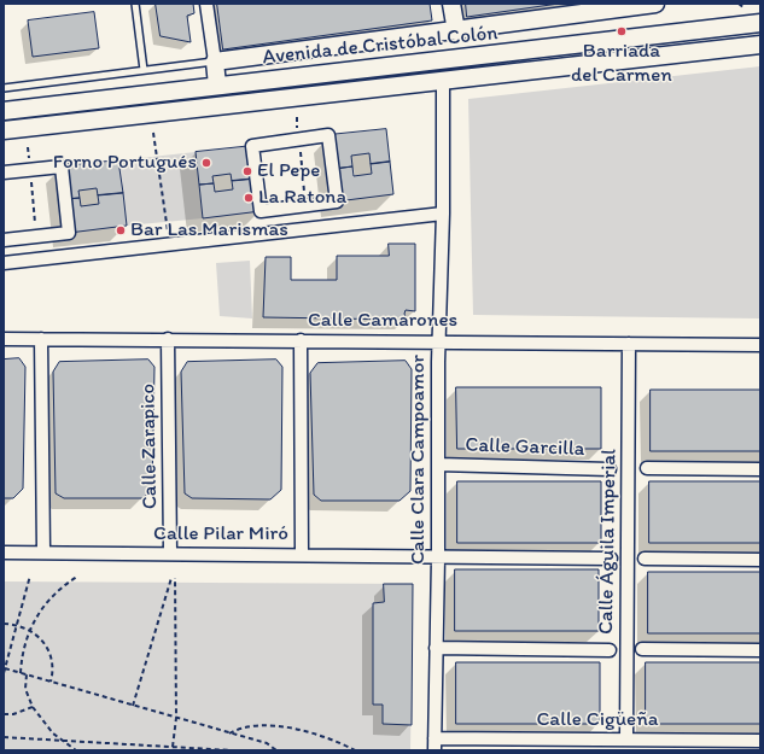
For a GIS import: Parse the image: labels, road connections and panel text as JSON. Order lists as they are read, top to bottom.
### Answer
{
  "streets": {
    "main road": ["Avenida de Cristóbal Colón"],
    "street": [
      "Calle Camarones",
      "Calle Zarapico",
      "Calle Garcilla",
      "Calle Clara Campoamor",
      "Calle Pilar Miró",
      "Calle Águila Imperial",
      "Calle Cigüeña"
    ]
  },
  "crossings": [
    ["Avenida de Cristóbal Colón", "Calle Clara Campoamor"],
    ["Calle Camarones", "Calle Zarapico"],
    ["Calle Camarones", "Calle Clara Campoamor"],
    ["Calle Camarones", "Calle Águila Imperial"],
    ["Calle Zarapico", "Calle Pilar Miró"],
    ["Calle Garcilla", "Calle Clara Campoamor"],
    ["Calle Clara Campoamor", "Calle Pilar Miró"],
    ["Calle Clara Campoamor", "Calle Cigüeña"],
    ["Calle Águila Imperial", "Calle Cigüeña"]
  ],
  "places": [
    "Barriada del Carmen",
    "Forno Portugués",
    "El Pepe",
    "La Ratona",
    "Bar Las Marismas"
  ]
}
